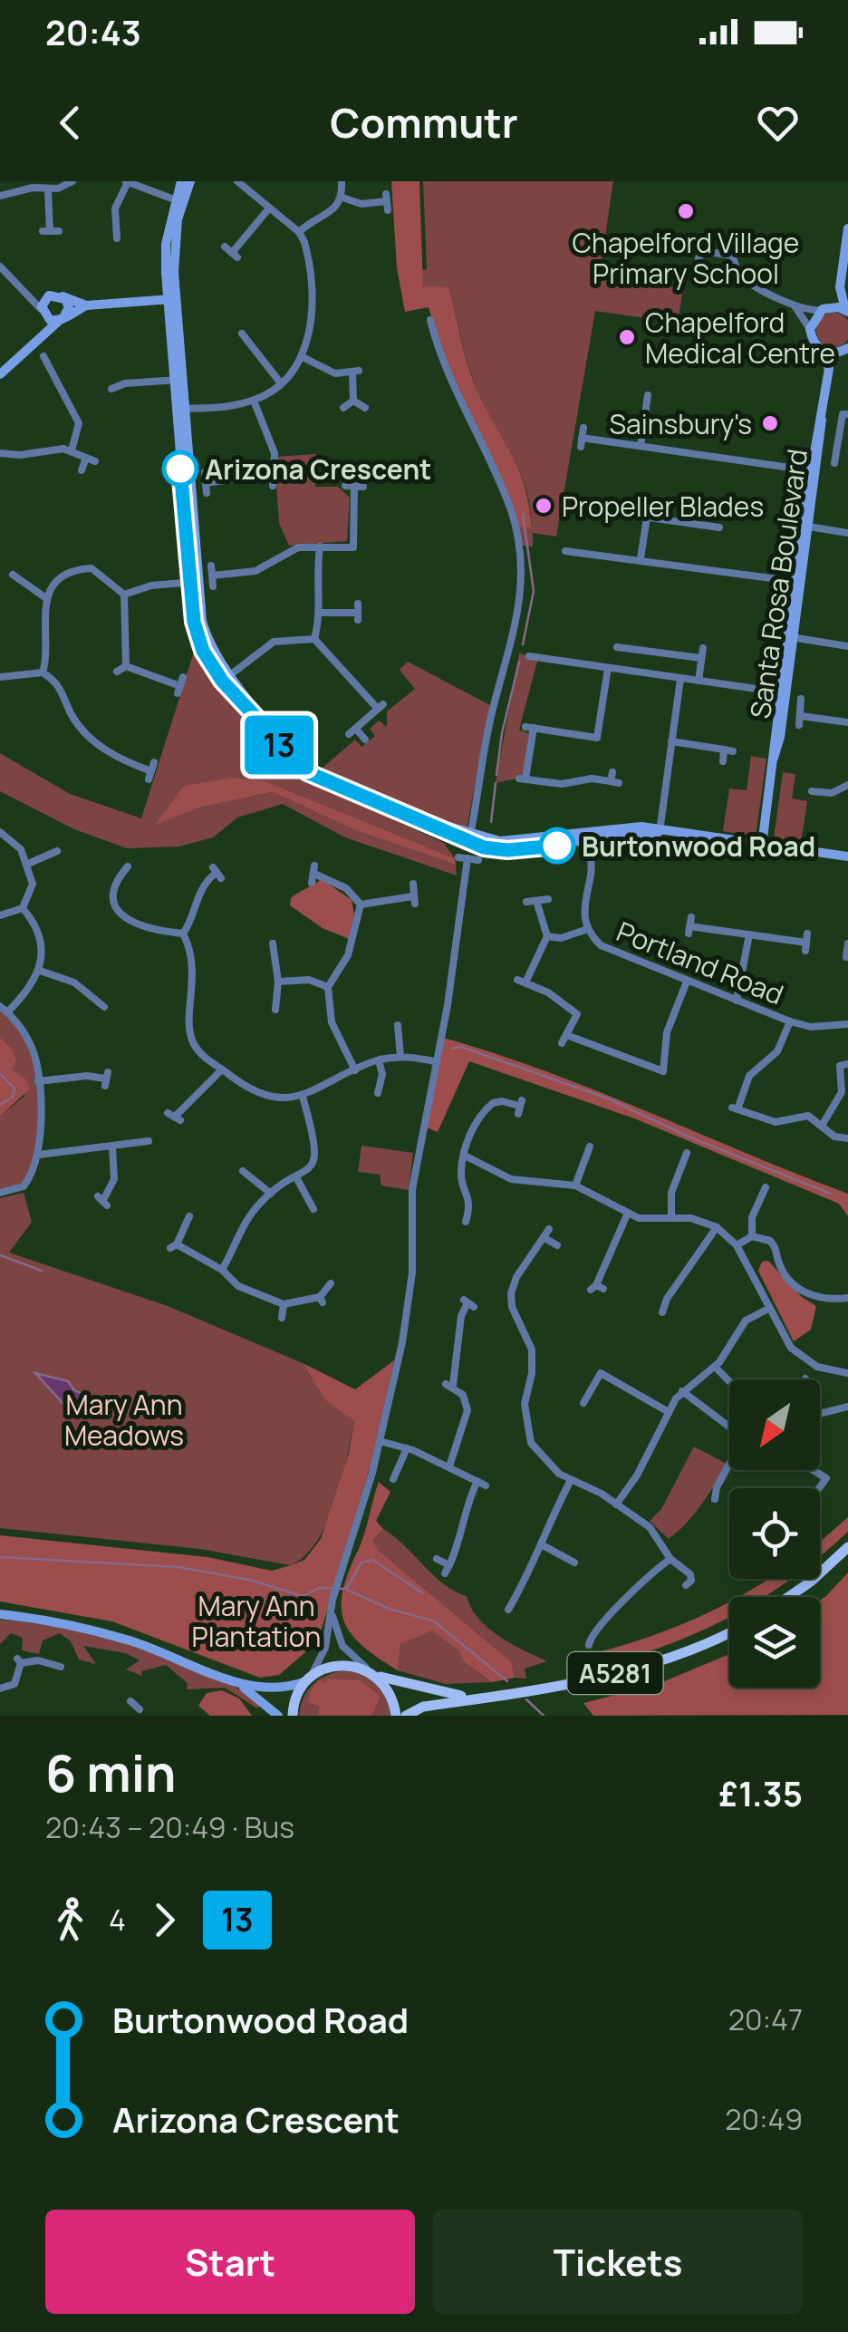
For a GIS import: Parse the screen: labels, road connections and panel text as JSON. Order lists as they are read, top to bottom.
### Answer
{
  "streets": {
    "main road": ["A5281"],
    "street": ["Santa Rosa Boulevard", "Portland Road"]
  },
  "parks": ["Mary Ann Meadows", "Mary Ann Plantation"],
  "places": [
    "Chapelford Village Primary School",
    "Chapelford Medical Centre",
    "Sainsbury's",
    "Arizona Crescent",
    "Propeller Blades",
    "Burtonwood Road"
  ],
  "lines": ["bus line 13"],
  "north": "bottom left",
  "page": {
    "status": "20:43",
    "header": "Commutr",
    "on_map": "13",
    "heading": ["6 min", "20:43 – 20:49 · Bus", "£1.35"],
    "legs": ["4", "13"],
    "list": [
      {
        "name": "Burtonwood Road",
        "value": "20:47"
      },
      {
        "name": "Arizona Crescent",
        "value": "20:49"
      }
    ],
    "buttons": ["Start", "Tickets"]
  }
}
